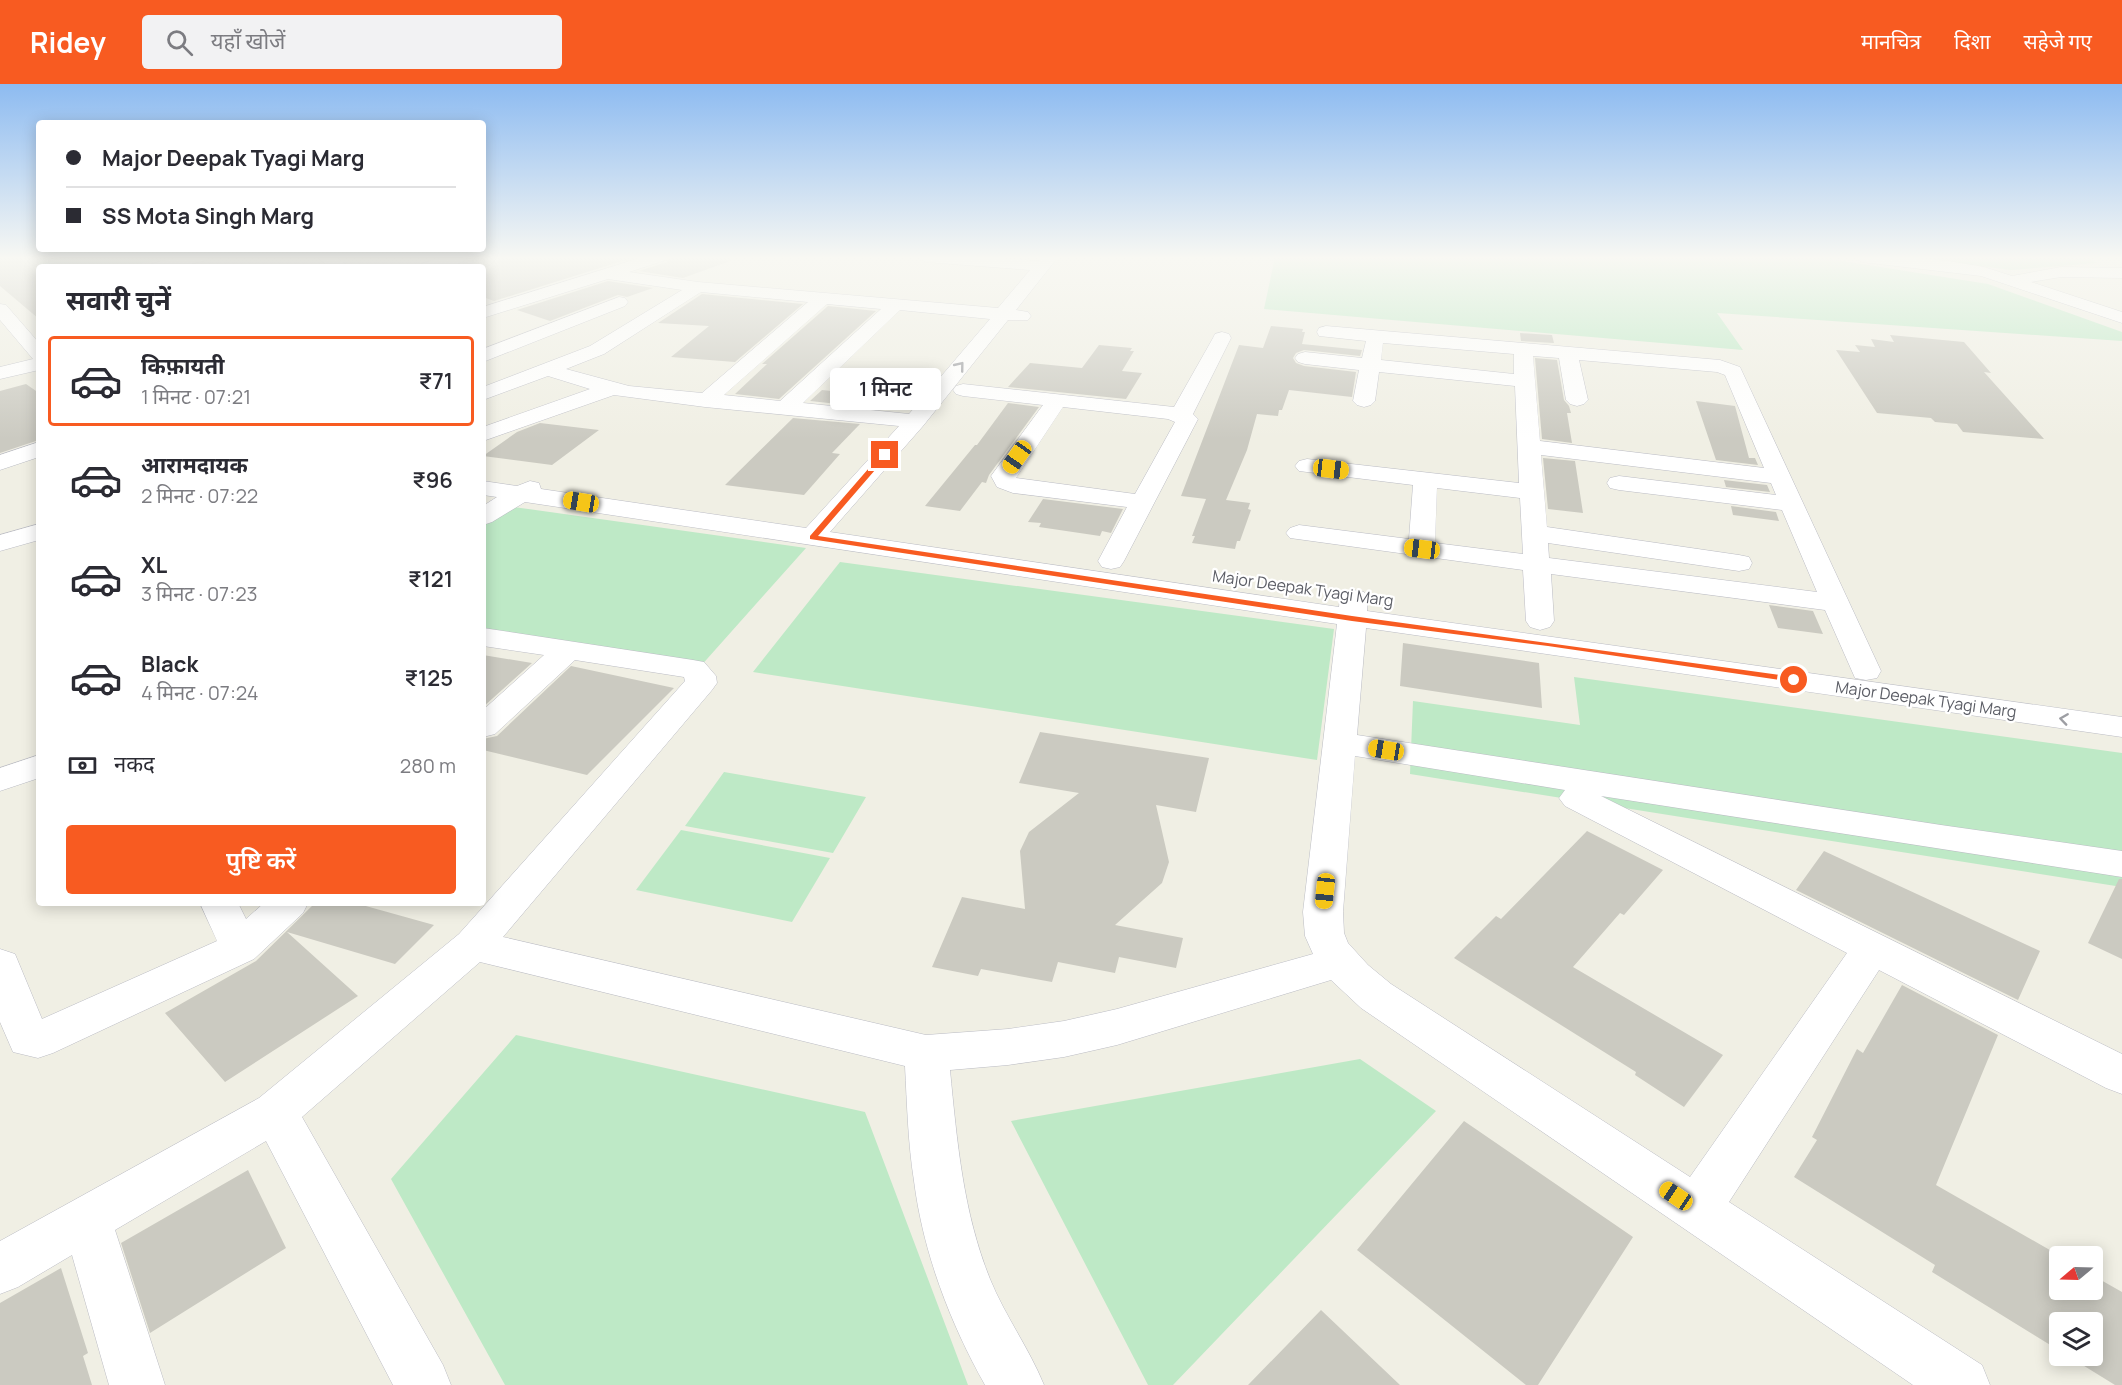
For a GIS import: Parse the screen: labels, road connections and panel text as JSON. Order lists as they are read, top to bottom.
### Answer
{
  "streets": {
    "street": ["Major Deepak Tyagi Marg"]
  },
  "north": "left",
  "page": {
    "header": "Ridey",
    "search": "यहाँ खोजें",
    "nav": ["मानचित्र", "दिशा", "सहेजे गए"],
    "banner": ["Major Deepak Tyagi Marg", "SS Mota Singh Marg"],
    "heading": "सवारी चुनें",
    "list": [
      {
        "name": "किफ़ायती",
        "note": "1 मिनट · 07:21",
        "value": "₹71"
      },
      {
        "name": "आरामदायक",
        "note": "2 मिनट · 07:22",
        "value": "₹96"
      },
      {
        "name": "XL",
        "note": "3 मिनट · 07:23",
        "value": "₹121"
      },
      {
        "name": "Black",
        "note": "4 मिनट · 07:24",
        "value": "₹125"
      }
    ],
    "bubble": "1 मिनट",
    "pay": ["नकद", "280 m"],
    "buttons": "पुष्टि करें"
  }
}
